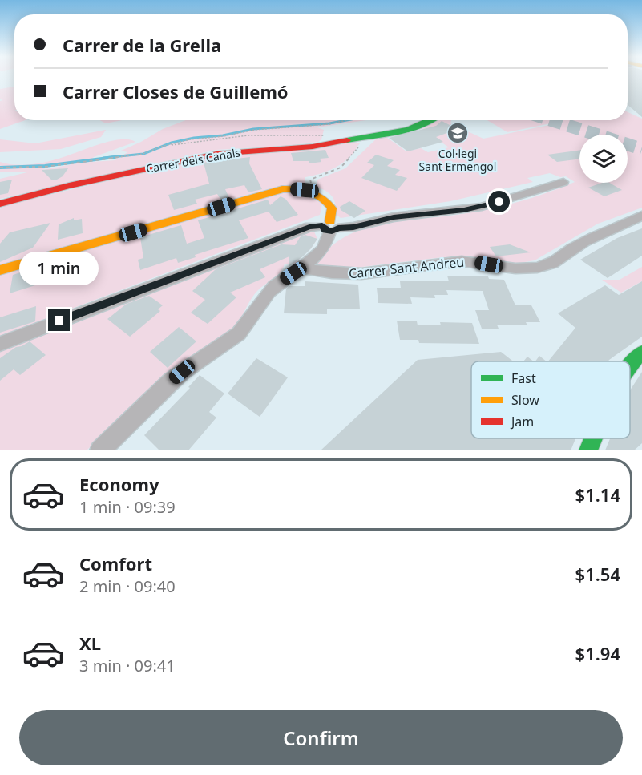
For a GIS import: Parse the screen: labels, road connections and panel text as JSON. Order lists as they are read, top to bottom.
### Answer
{
  "streets": {
    "street": ["Carrer dels Canals", "Carrer Sant Andreu"]
  },
  "places": {
    "school or university": ["Col·legi Sant Ermengol"]
  },
  "legend": ["Fast", "Slow", "Jam"],
  "page": {
    "banner": ["Carrer de la Grella", "Carrer Closes de Guillemó"],
    "bubble": "1 min",
    "list": [
      {
        "name": "Economy",
        "note": "1 min · 09:39",
        "value": "$1.14"
      },
      {
        "name": "Comfort",
        "note": "2 min · 09:40",
        "value": "$1.54"
      },
      {
        "name": "XL",
        "note": "3 min · 09:41",
        "value": "$1.94"
      }
    ],
    "buttons": "Confirm"
  }
}
